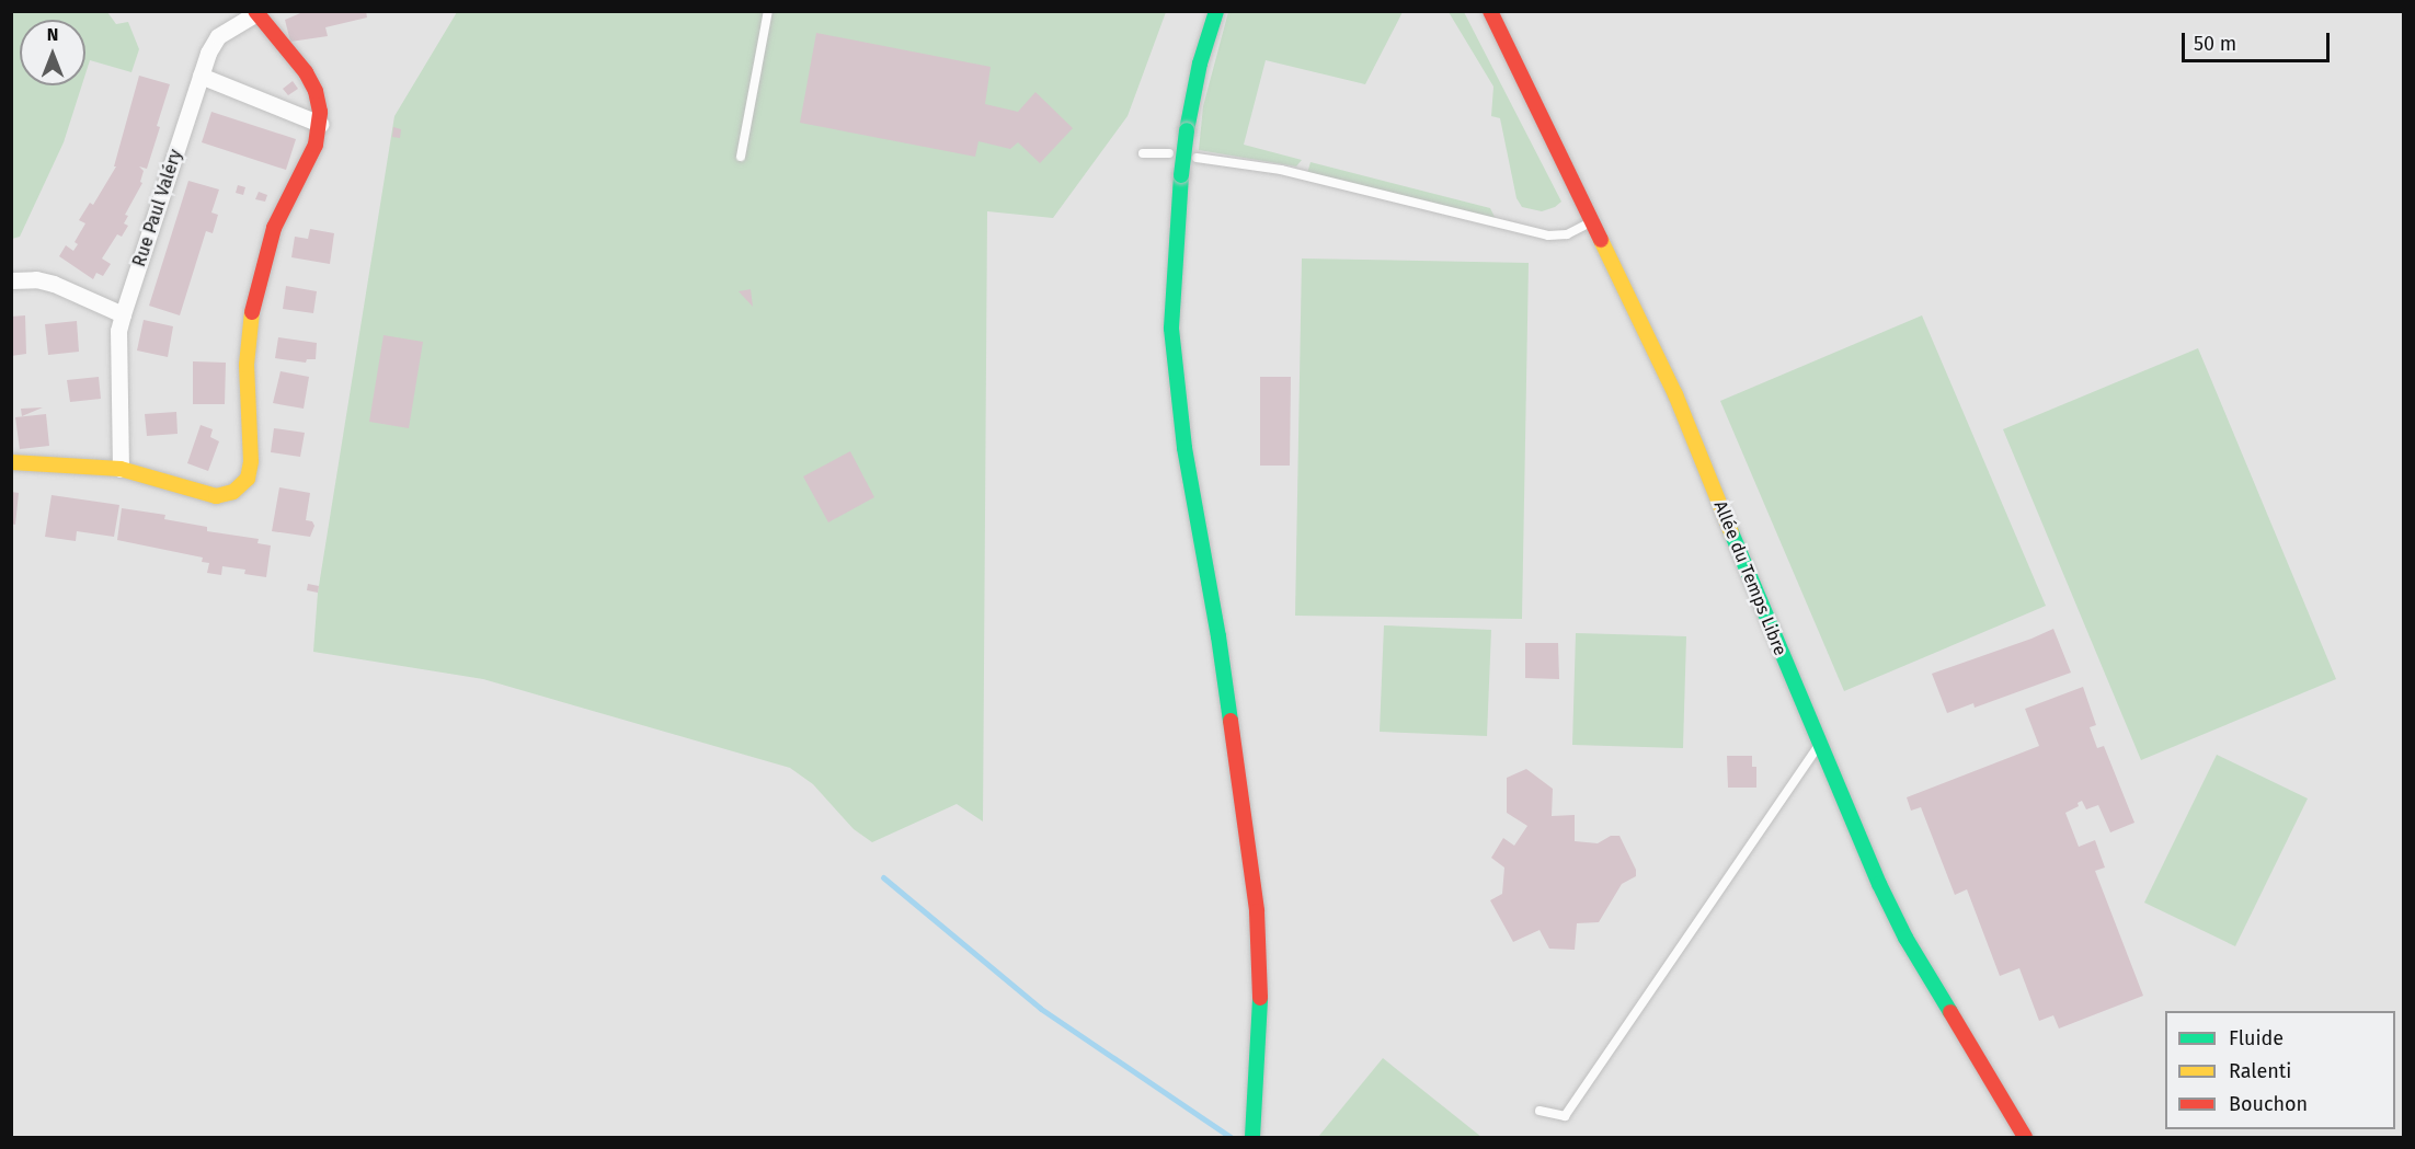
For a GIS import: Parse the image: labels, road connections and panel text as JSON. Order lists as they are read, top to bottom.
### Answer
{
  "streets": {
    "street": ["Rue Paul Valéry", "Allée du Temps Libre"]
  },
  "legend": ["Fluide", "Ralenti", "Bouchon"],
  "scale_bar": "50 m",
  "north": "top"
}
